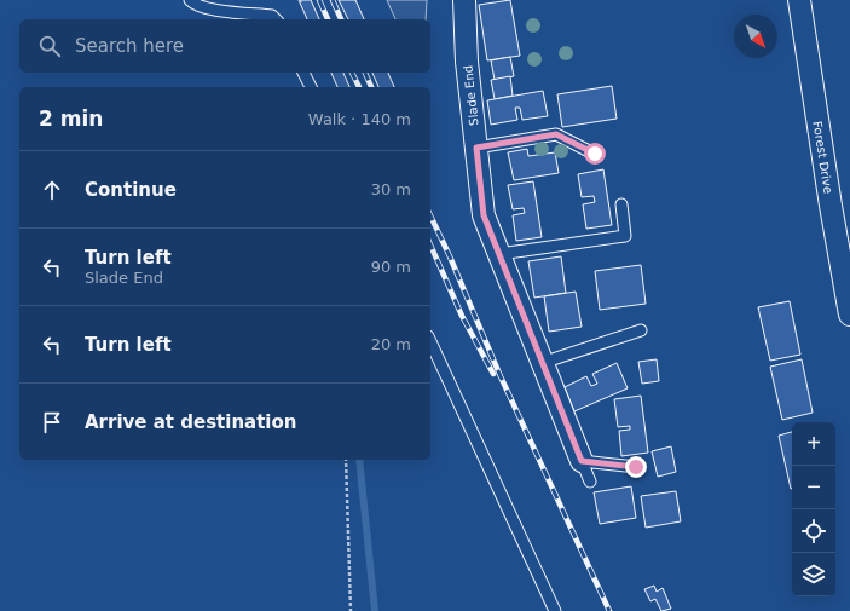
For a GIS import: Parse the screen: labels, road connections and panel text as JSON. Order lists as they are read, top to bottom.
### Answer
{
  "streets": {
    "street": ["Slade End", "Forest Drive"]
  },
  "north": "bottom right",
  "page": {
    "search": "Search here",
    "heading": ["2 min", "Walk · 140 m"],
    "list": [
      ["Continue", "30 m"],
      ["Turn left", "Slade End", "90 m"],
      ["Turn left", "20 m"],
      "Arrive at destination"
    ],
    "map_buttons": ["+", "−"]
  }
}
